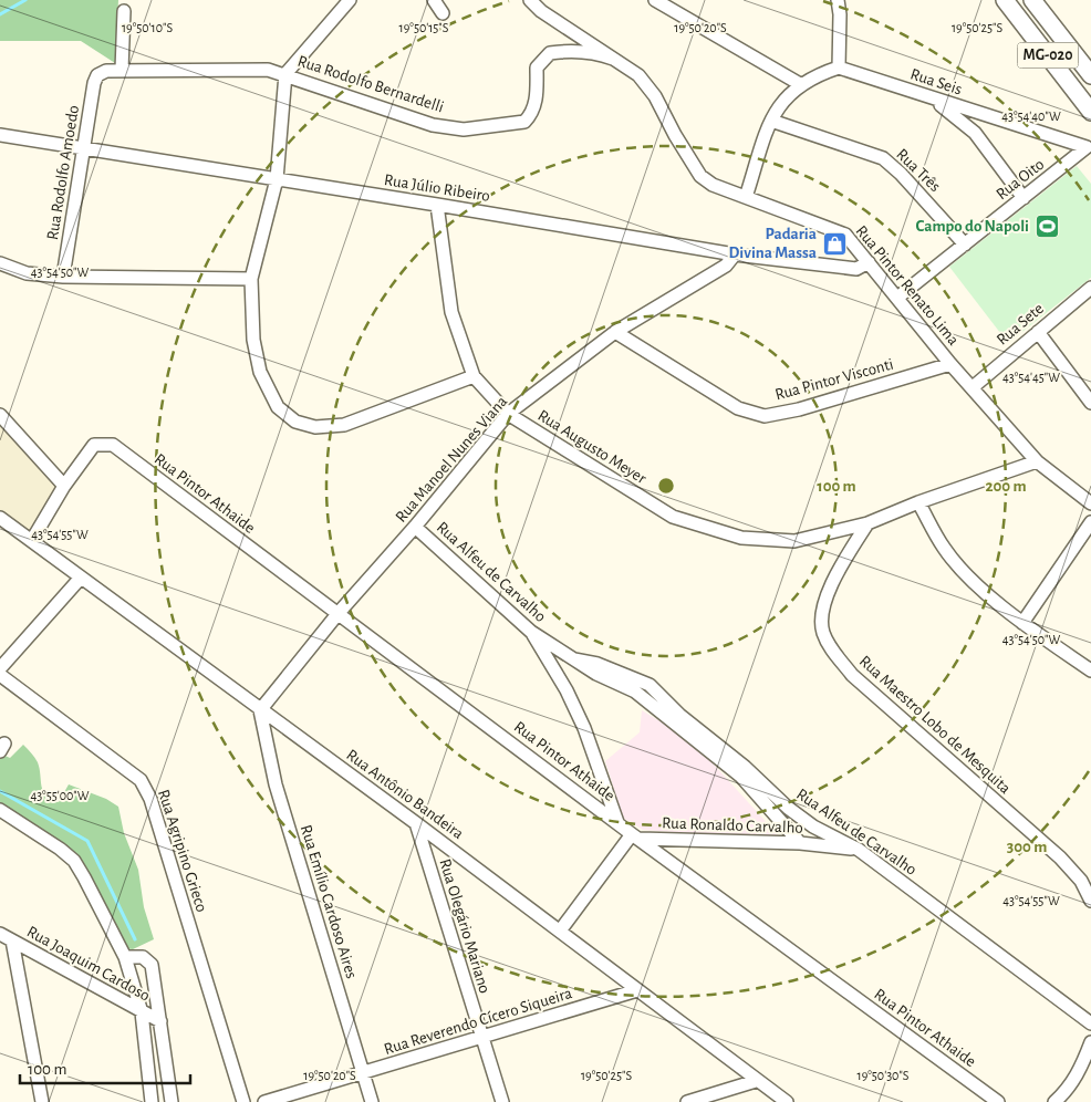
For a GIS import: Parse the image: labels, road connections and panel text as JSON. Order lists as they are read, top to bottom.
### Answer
{
  "streets": {
    "highway": ["MG-020"],
    "street": [
      "Rua Seis",
      "Rua Rodolfo Bernardelli",
      "Rua Três",
      "Rua Rodolfo Amoedo",
      "Rua Oito",
      "Rua Júlio Ribeiro",
      "Rua Pintor Renato Lima",
      "Rua Sete",
      "Rua Pintor Visconti",
      "Rua Augusto Meyer",
      "Rua Manoel Nunes Viana",
      "Rua Pintor Athaide",
      "Rua Alfeu de Carvalho",
      "Rua Maestro Lobo de Mesquita",
      "Rua Antônio Bandeira",
      "Rua Ronaldo Carvalho",
      "Rua Agripino Grieco",
      "Rua Emílio Cardoso Aires",
      "Rua Olegário Mariano",
      "Rua Joaquim Cardoso",
      "Rua Reverendo Cícero Siqueira"
    ]
  },
  "crossings": [
    ["Rua Seis", "Rua Oito"],
    ["Rua Rodolfo Bernardelli", "Rua Rodolfo Amoedo"],
    ["Rua Rodolfo Bernardelli", "Rua Pintor Renato Lima"],
    ["Rua Três", "Rua Oito"],
    ["Rua Rodolfo Amoedo", "Rua Júlio Ribeiro"],
    ["Rua Oito", "Rua Pintor Renato Lima"],
    ["Rua Júlio Ribeiro", "Rua Pintor Renato Lima"],
    ["Rua Júlio Ribeiro", "Rua Manoel Nunes Viana"],
    ["Rua Pintor Renato Lima", "Rua Sete"],
    ["Rua Pintor Renato Lima", "Rua Pintor Visconti"],
    ["Rua Pintor Renato Lima", "Rua Augusto Meyer"],
    ["Rua Pintor Visconti", "Rua Manoel Nunes Viana"],
    ["Rua Augusto Meyer", "Rua Manoel Nunes Viana"],
    ["Rua Augusto Meyer", "Rua Maestro Lobo de Mesquita"],
    ["Rua Manoel Nunes Viana", "Rua Pintor Athaide"],
    ["Rua Manoel Nunes Viana", "Rua Alfeu de Carvalho"],
    ["Rua Manoel Nunes Viana", "Rua Antônio Bandeira"],
    ["Rua Manoel Nunes Viana", "Rua Emílio Cardoso Aires"],
    ["Rua Pintor Athaide", "Rua Ronaldo Carvalho"],
    ["Rua Alfeu de Carvalho", "Rua Ronaldo Carvalho"],
    ["Rua Antônio Bandeira", "Rua Emílio Cardoso Aires"],
    ["Rua Antônio Bandeira", "Rua Olegário Mariano"],
    ["Rua Antônio Bandeira", "Rua Reverendo Cícero Siqueira"],
    ["Rua Emílio Cardoso Aires", "Rua Reverendo Cícero Siqueira"],
    ["Rua Olegário Mariano", "Rua Reverendo Cícero Siqueira"]
  ],
  "places": {
    "sports": ["Campo do Napoli"],
    "shop": ["Padaria Divina Massa"]
  },
  "scale_bar": "100 m",
  "coordinates": [
    "19°50'10\"S",
    "19°50'15\"S",
    "19°50'20\"S",
    "19°50'25\"S",
    "43°54'40\"W",
    "43°54'50\"W",
    "43°54'45\"W",
    "43°54'55\"W",
    "43°55'00\"W",
    "19°50'30\"S"
  ],
  "rings": ["100 m", "200 m", "300 m"]
}
